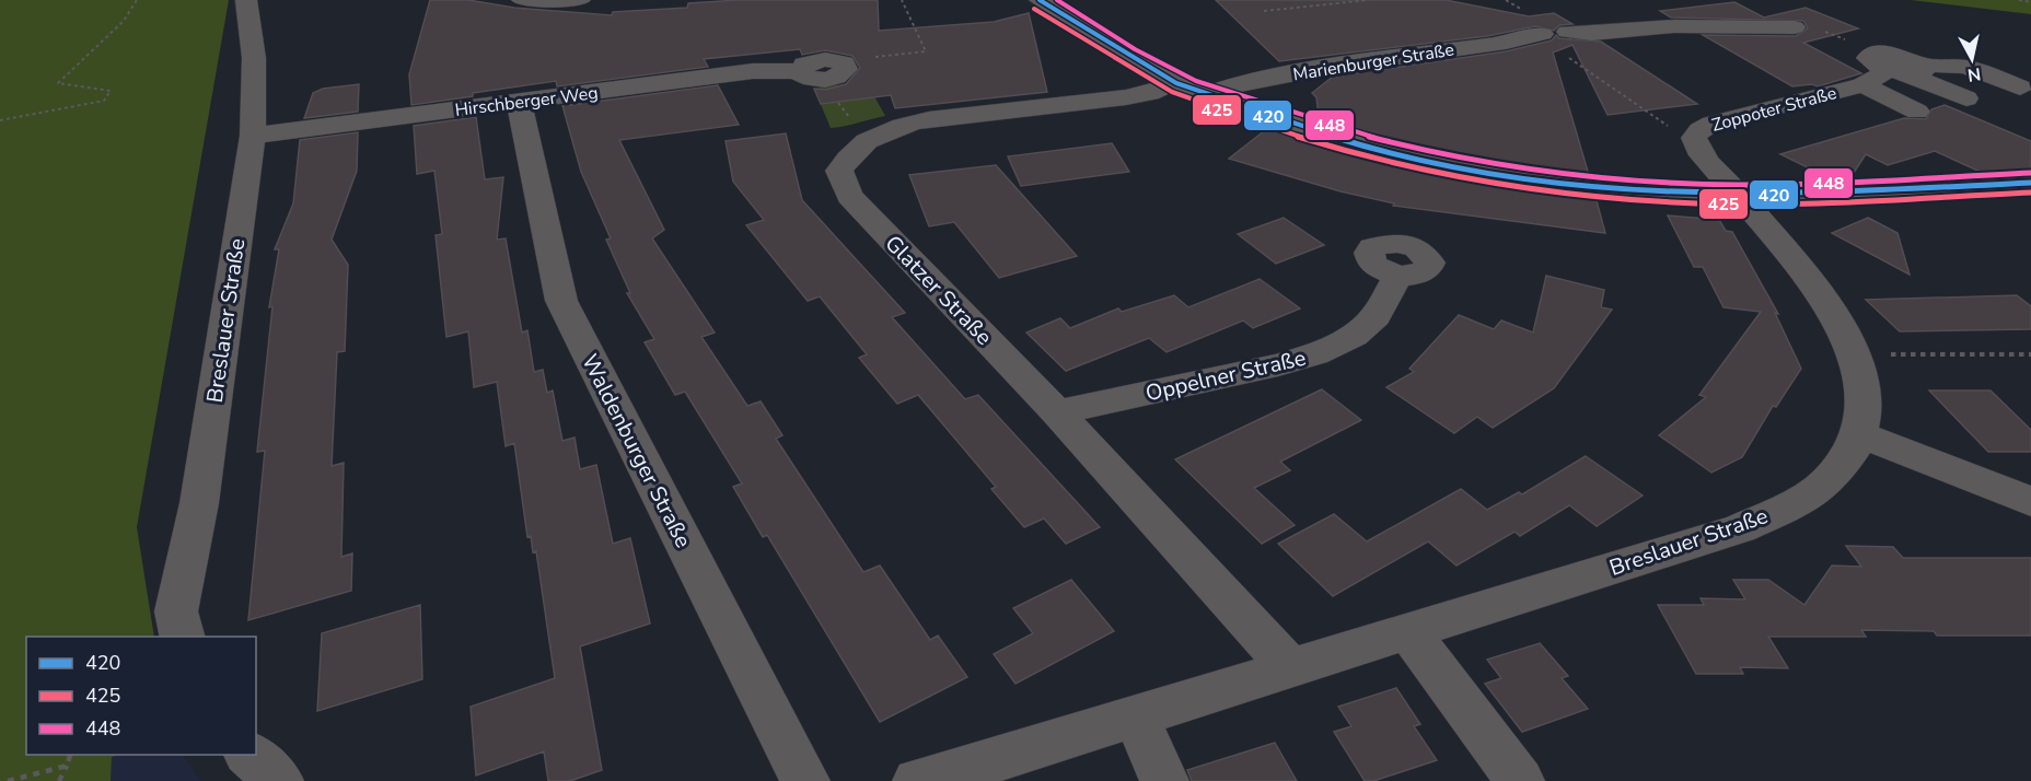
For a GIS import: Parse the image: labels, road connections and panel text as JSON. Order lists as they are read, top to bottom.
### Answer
{
  "streets": {
    "street": [
      "Marienburger Straße",
      "Hirschberger Weg",
      "Zoppoter Straße",
      "Glatzer Straße",
      "Breslauer Straße",
      "Oppelner Straße",
      "Waldenburger Straße"
    ]
  },
  "crossings": [
    ["Marienburger Straße", "Glatzer Straße"],
    ["Hirschberger Weg", "Breslauer Straße"],
    ["Hirschberger Weg", "Waldenburger Straße"],
    ["Zoppoter Straße", "Breslauer Straße"],
    ["Glatzer Straße", "Breslauer Straße"],
    ["Glatzer Straße", "Oppelner Straße"]
  ],
  "lines": ["transit line 420", "transit line 448", "transit line 425"],
  "legend": ["420", "425", "448"],
  "north": "bottom"
}
